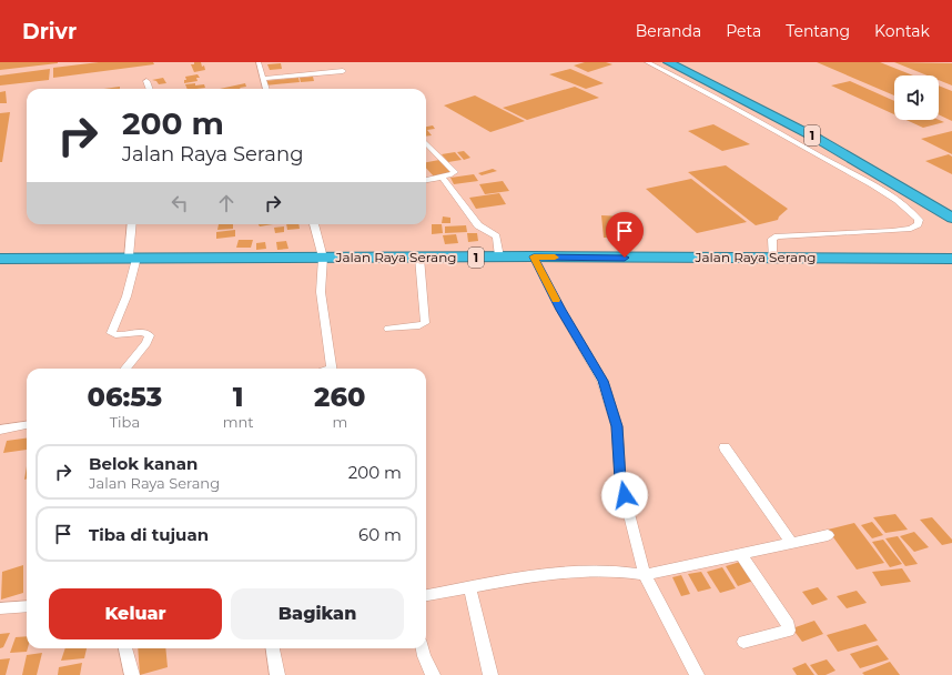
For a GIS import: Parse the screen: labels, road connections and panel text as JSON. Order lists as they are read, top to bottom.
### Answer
{
  "streets": {
    "highway": ["1", "Jalan Raya Serang"]
  },
  "page": {
    "header": "Drivr",
    "nav": [
      "Beranda",
      "Peta",
      "Tentang",
      "Kontak"
    ],
    "turn": ["200 m", "Jalan Raya Serang"],
    "eta": [
      "06:53",
      "Tiba",
      "1",
      "mnt",
      "260",
      "m"
    ],
    "list": [
      {
        "name": "Belok kanan",
        "note": "Jalan Raya Serang",
        "value": "200 m"
      },
      {
        "name": "Tiba di tujuan",
        "value": "60 m"
      }
    ],
    "buttons": ["Keluar", "Bagikan"]
  }
}
